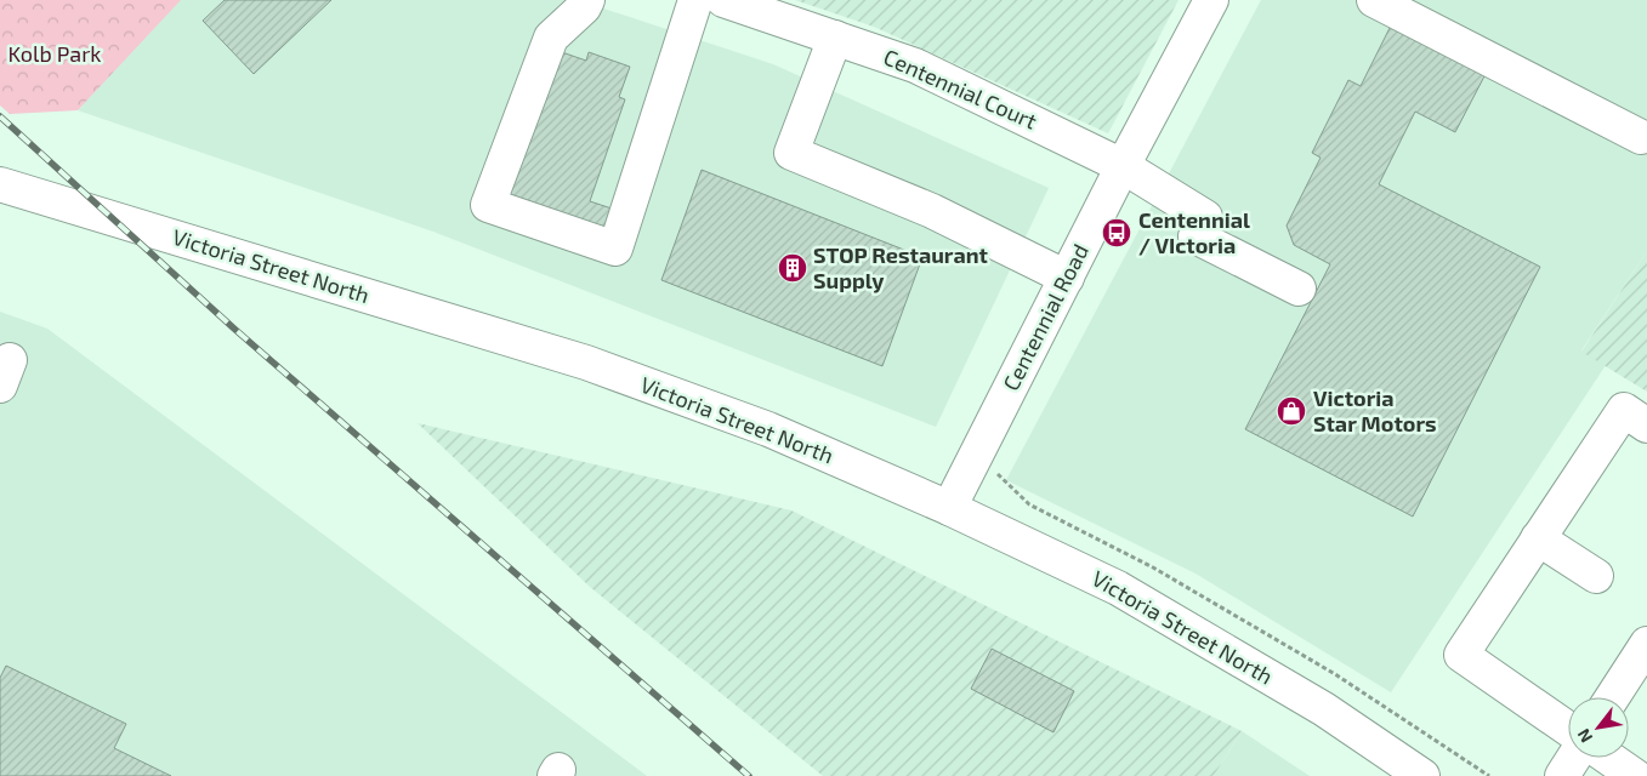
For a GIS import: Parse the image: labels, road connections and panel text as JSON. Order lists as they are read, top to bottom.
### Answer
{
  "streets": {
    "main road": ["Centennial Court", "Victoria Street North", "Centennial Road"]
  },
  "crossings": [
    ["Centennial Court", "Centennial Road"],
    ["Victoria Street North", "Centennial Road"]
  ],
  "parks": ["Kolb Park"],
  "places": {
    "bus stop": ["Centennial / VIctoria"],
    "building": ["STOP Restaurant Supply"],
    "shop": ["Victoria Star Motors"]
  },
  "north": "bottom left"
}
